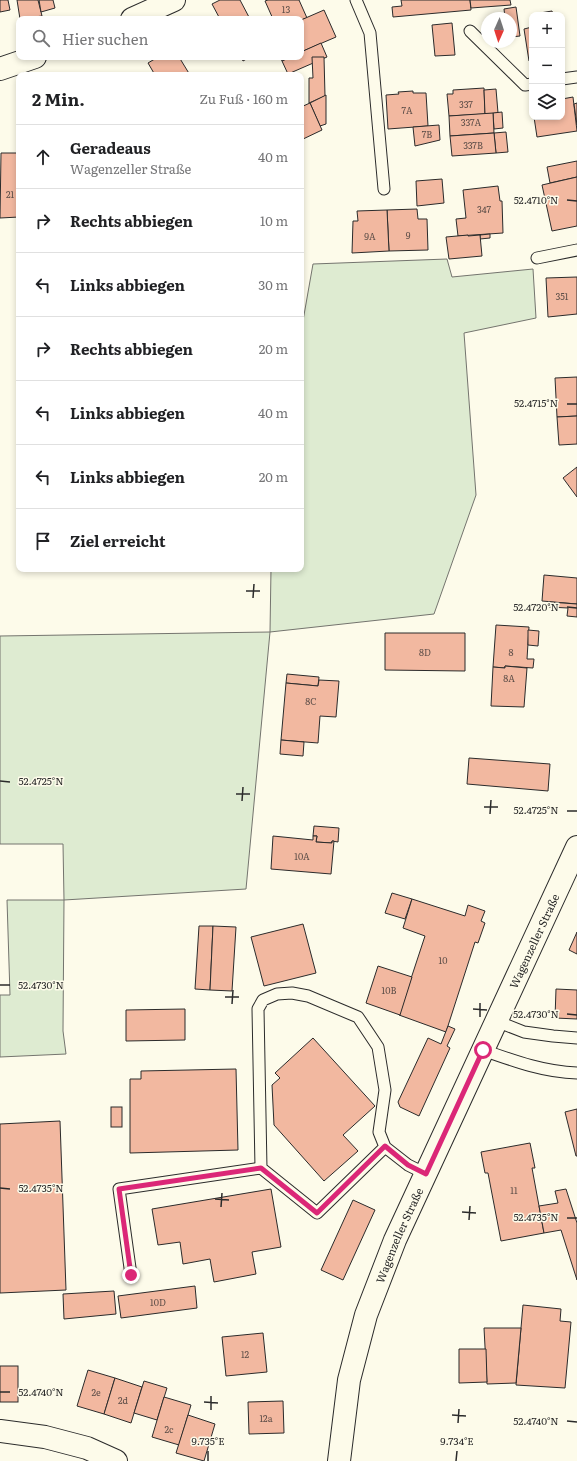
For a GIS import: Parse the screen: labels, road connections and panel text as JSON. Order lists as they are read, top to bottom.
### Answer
{
  "streets": {
    "main road": ["Wagenzeller Straße"]
  },
  "house_numbers": [
    "13",
    "337",
    "7A",
    "337A",
    "7B",
    "337B",
    "21",
    "347",
    "9",
    "9A",
    "351",
    "8D",
    "8",
    "8A",
    "8C",
    "10A",
    "10",
    "10B",
    "11",
    "10D",
    "12",
    "2e",
    "2d",
    "12a",
    "2c"
  ],
  "north": "bottom",
  "page": {
    "map_buttons": ["+", "−"],
    "search": "Hier suchen",
    "heading": ["2 Min.", "Zu Fuß · 160 m"],
    "list": [
      ["Geradeaus", "Wagenzeller Straße", "40 m"],
      ["Rechts abbiegen", "10 m"],
      ["Links abbiegen", "30 m"],
      ["Rechts abbiegen", "20 m"],
      ["Links abbiegen", "40 m"],
      ["Links abbiegen", "20 m"],
      "Ziel erreicht"
    ]
  },
  "coordinates": [
    "52.4710°N",
    "52.4715°N",
    "52.4720°N",
    "52.4725°N",
    "52.4730°N",
    "52.4735°N",
    "52.4740°N",
    "9.735°E",
    "9.734°E"
  ]
}
